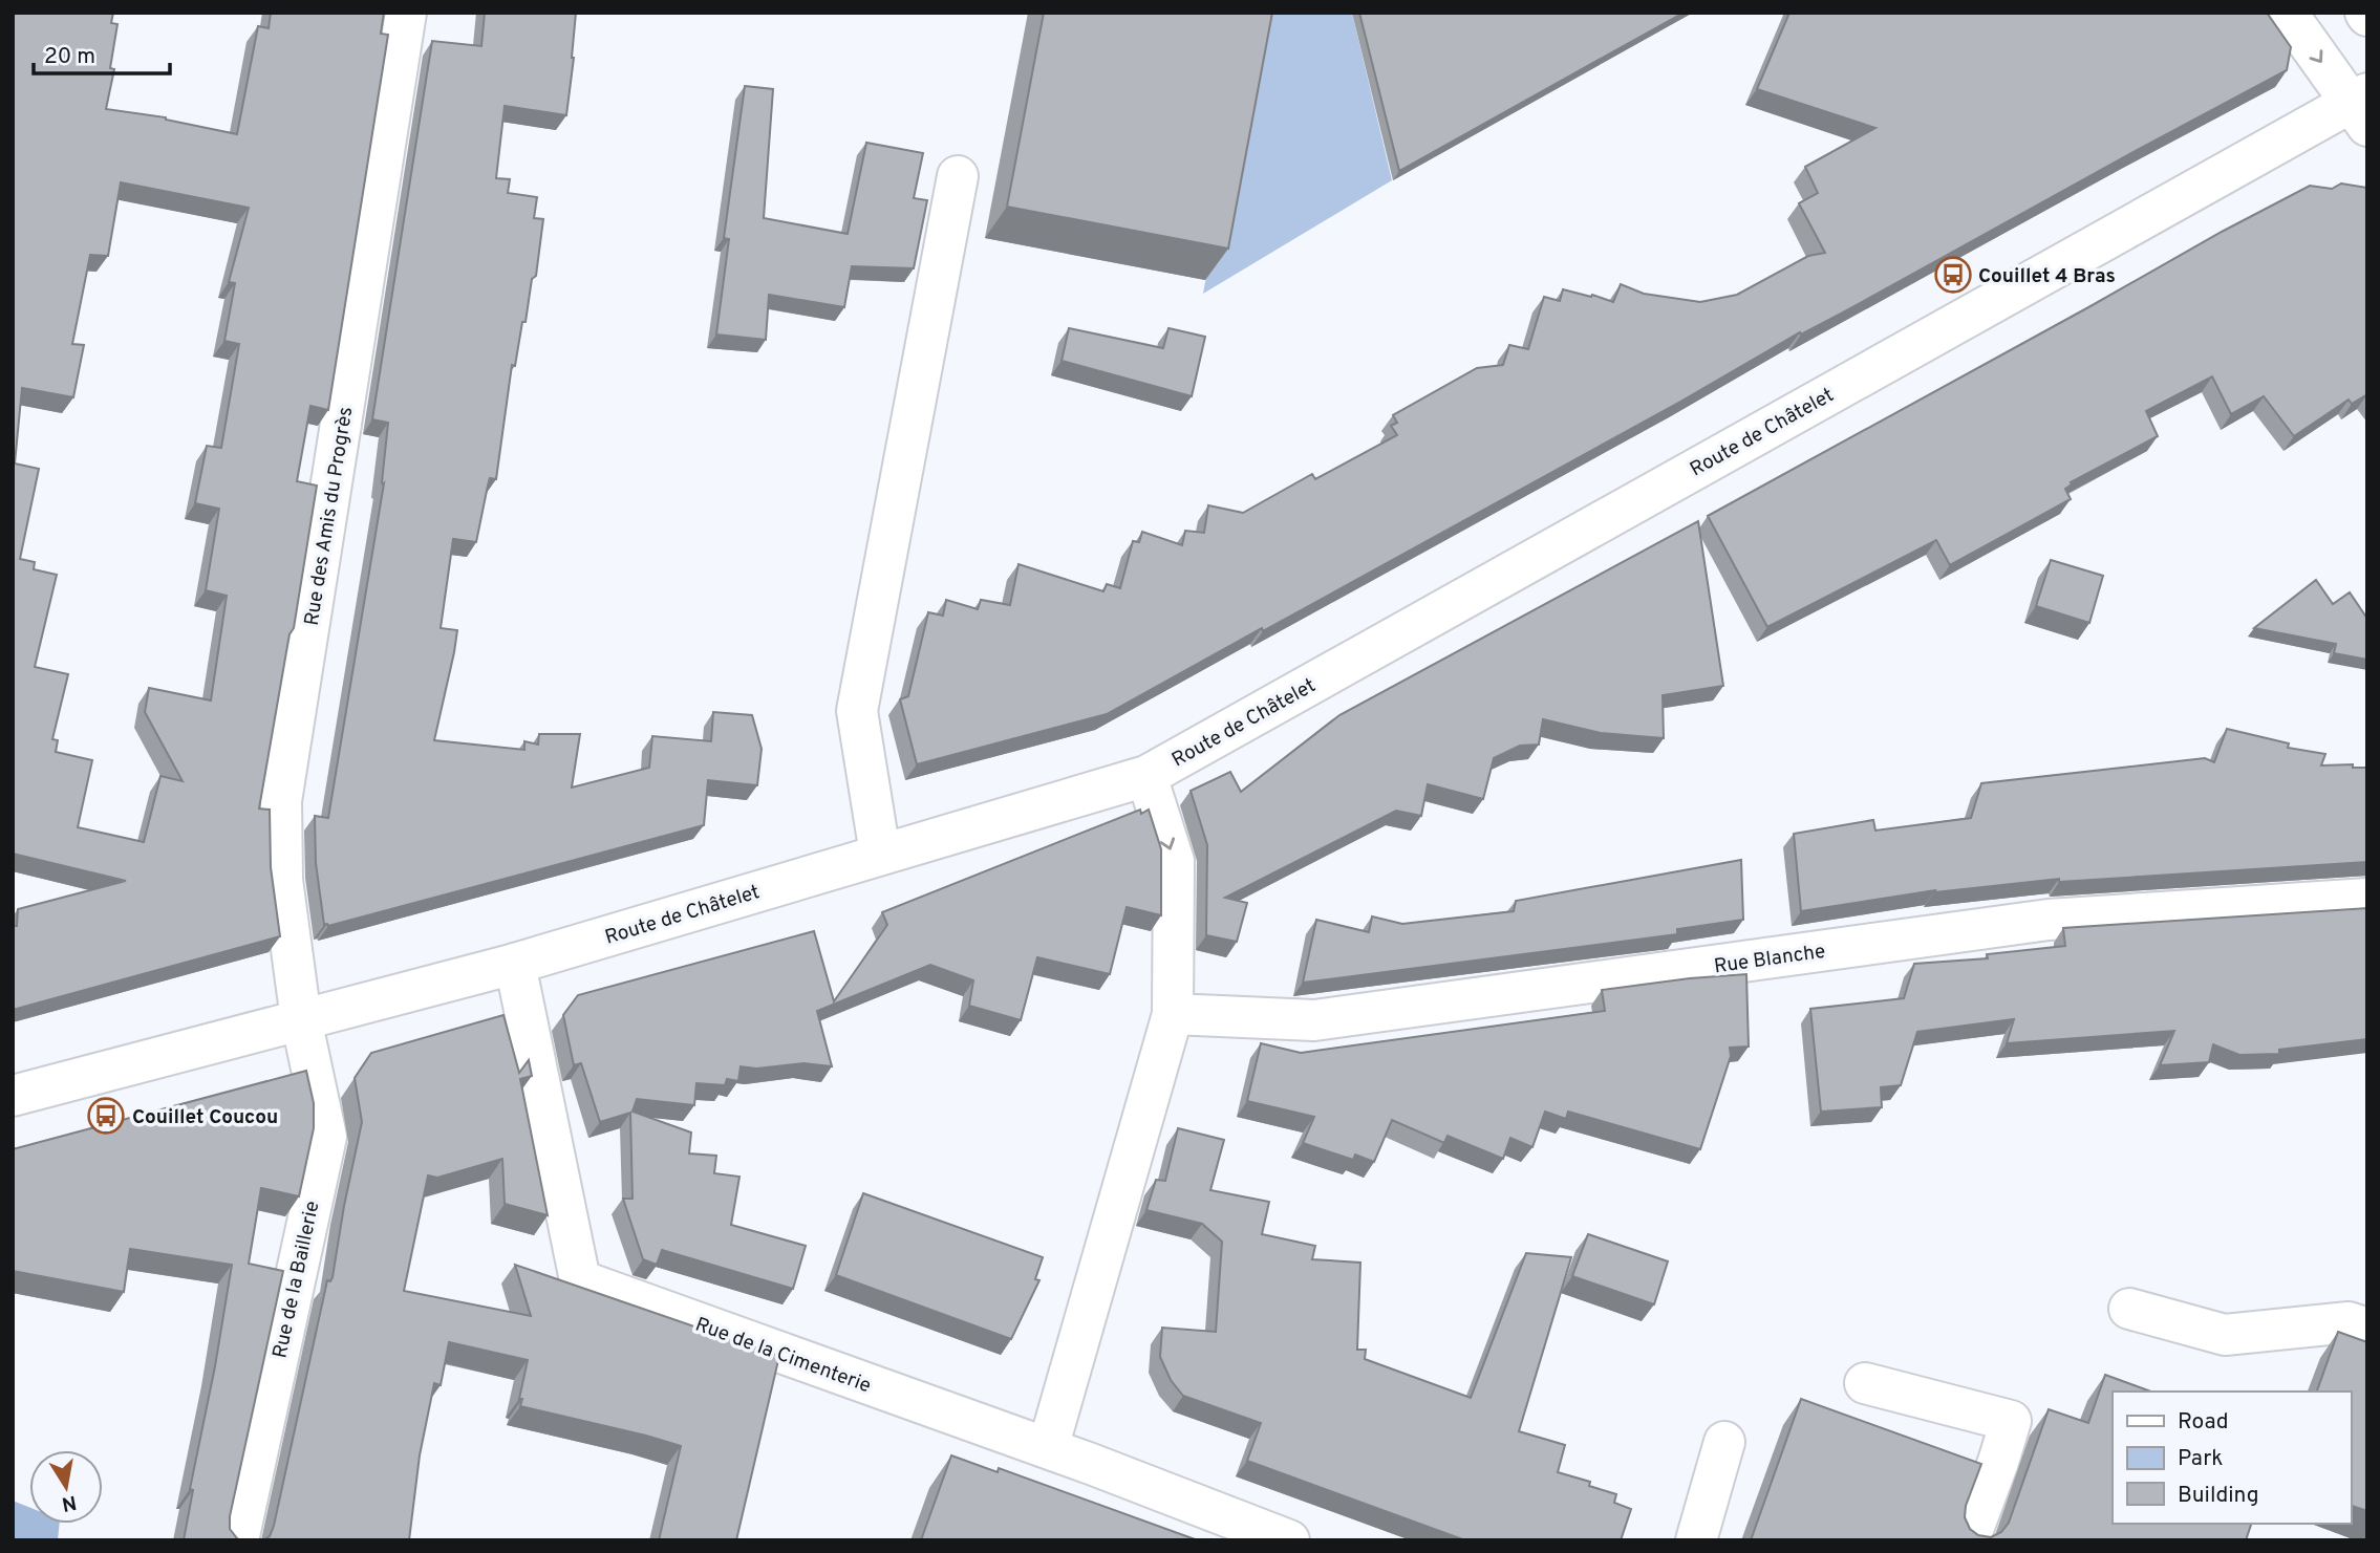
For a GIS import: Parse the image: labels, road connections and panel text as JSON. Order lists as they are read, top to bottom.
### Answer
{
  "streets": {
    "street": [
      "Route de Châtelet",
      "Rue des Amis du Progrès",
      "Rue Blanche",
      "Rue de la Baillerie",
      "Rue de la Cimenterie"
    ]
  },
  "crossings": [
    ["Route de Châtelet", "Rue des Amis du Progrès"],
    ["Route de Châtelet", "Rue de la Baillerie"],
    ["Route de Châtelet", "Rue de la Cimenterie"],
    ["Rue des Amis du Progrès", "Rue de la Baillerie"]
  ],
  "places": {
    "bus stop": ["Couillet 4 Bras", "Couillet Coucou"]
  },
  "legend": ["Road", "Park", "Building"],
  "scale_bar": "20 m",
  "north": "bottom"
}
